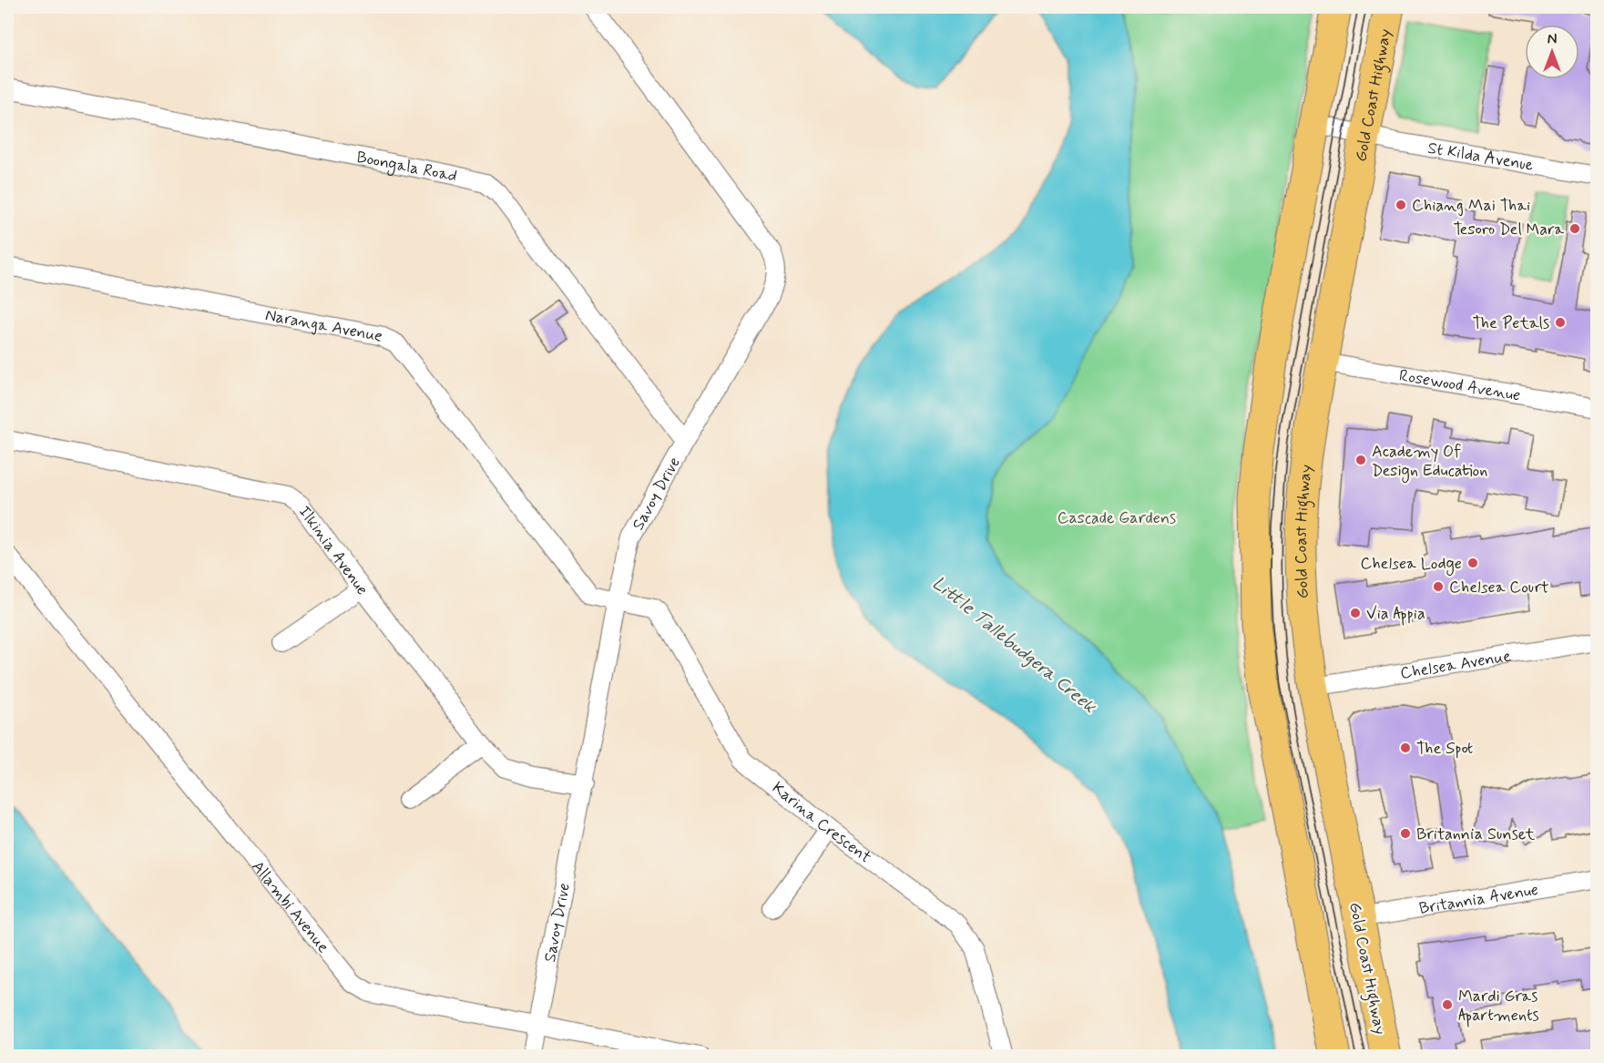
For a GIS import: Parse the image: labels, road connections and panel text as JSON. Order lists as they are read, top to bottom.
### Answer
{
  "streets": {
    "highway": ["Gold Coast Highway"],
    "street": [
      "St Kilda Avenue",
      "Boongala Road",
      "Naranga Avenue",
      "Rosewood Avenue",
      "Savoy Drive",
      "Ilkinia Avenue",
      "Chelsea Avenue",
      "Karina Crescent",
      "Britannia Avenue",
      "Allambi Avenue"
    ]
  },
  "crossings": [
    ["Gold Coast Highway", "St Kilda Avenue"],
    ["Gold Coast Highway", "Rosewood Avenue"],
    ["Gold Coast Highway", "Chelsea Avenue"],
    ["Gold Coast Highway", "Britannia Avenue"],
    ["Boongala Road", "Savoy Drive"],
    ["Naranga Avenue", "Savoy Drive"],
    ["Naranga Avenue", "Karina Crescent"],
    ["Savoy Drive", "Ilkinia Avenue"],
    ["Savoy Drive", "Karina Crescent"],
    ["Savoy Drive", "Allambi Avenue"]
  ],
  "water": ["Little Tallebudgera Creek"],
  "parks": ["Cascade Gardens"],
  "places": [
    "Chiang Mai Thai",
    "Tesoro Del Mara",
    "The Petals",
    "Academy Of Design Education",
    "Chelsea Lodge",
    "Chelsea Court",
    "Via Appia",
    "The Spot",
    "Britannia Sunset",
    "Mardi Gras Apartments"
  ],
  "north": "top"
}
